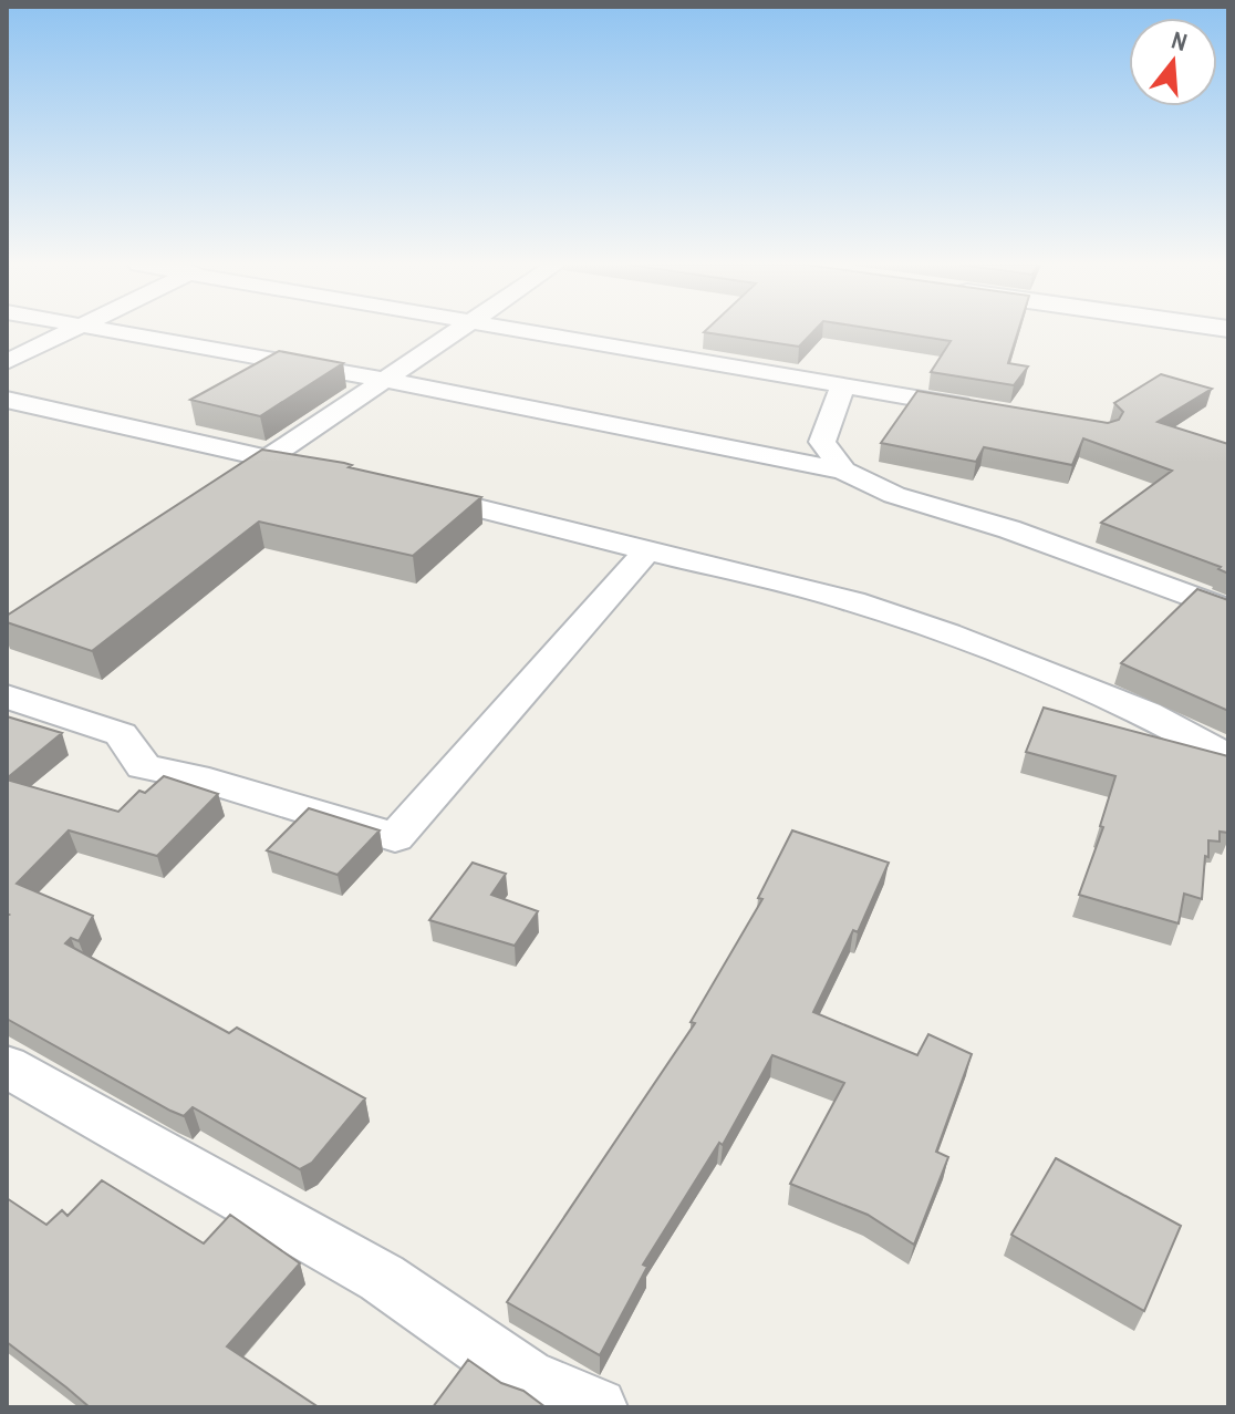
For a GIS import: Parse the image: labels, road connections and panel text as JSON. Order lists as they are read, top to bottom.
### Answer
{
  "north": "top"
}
